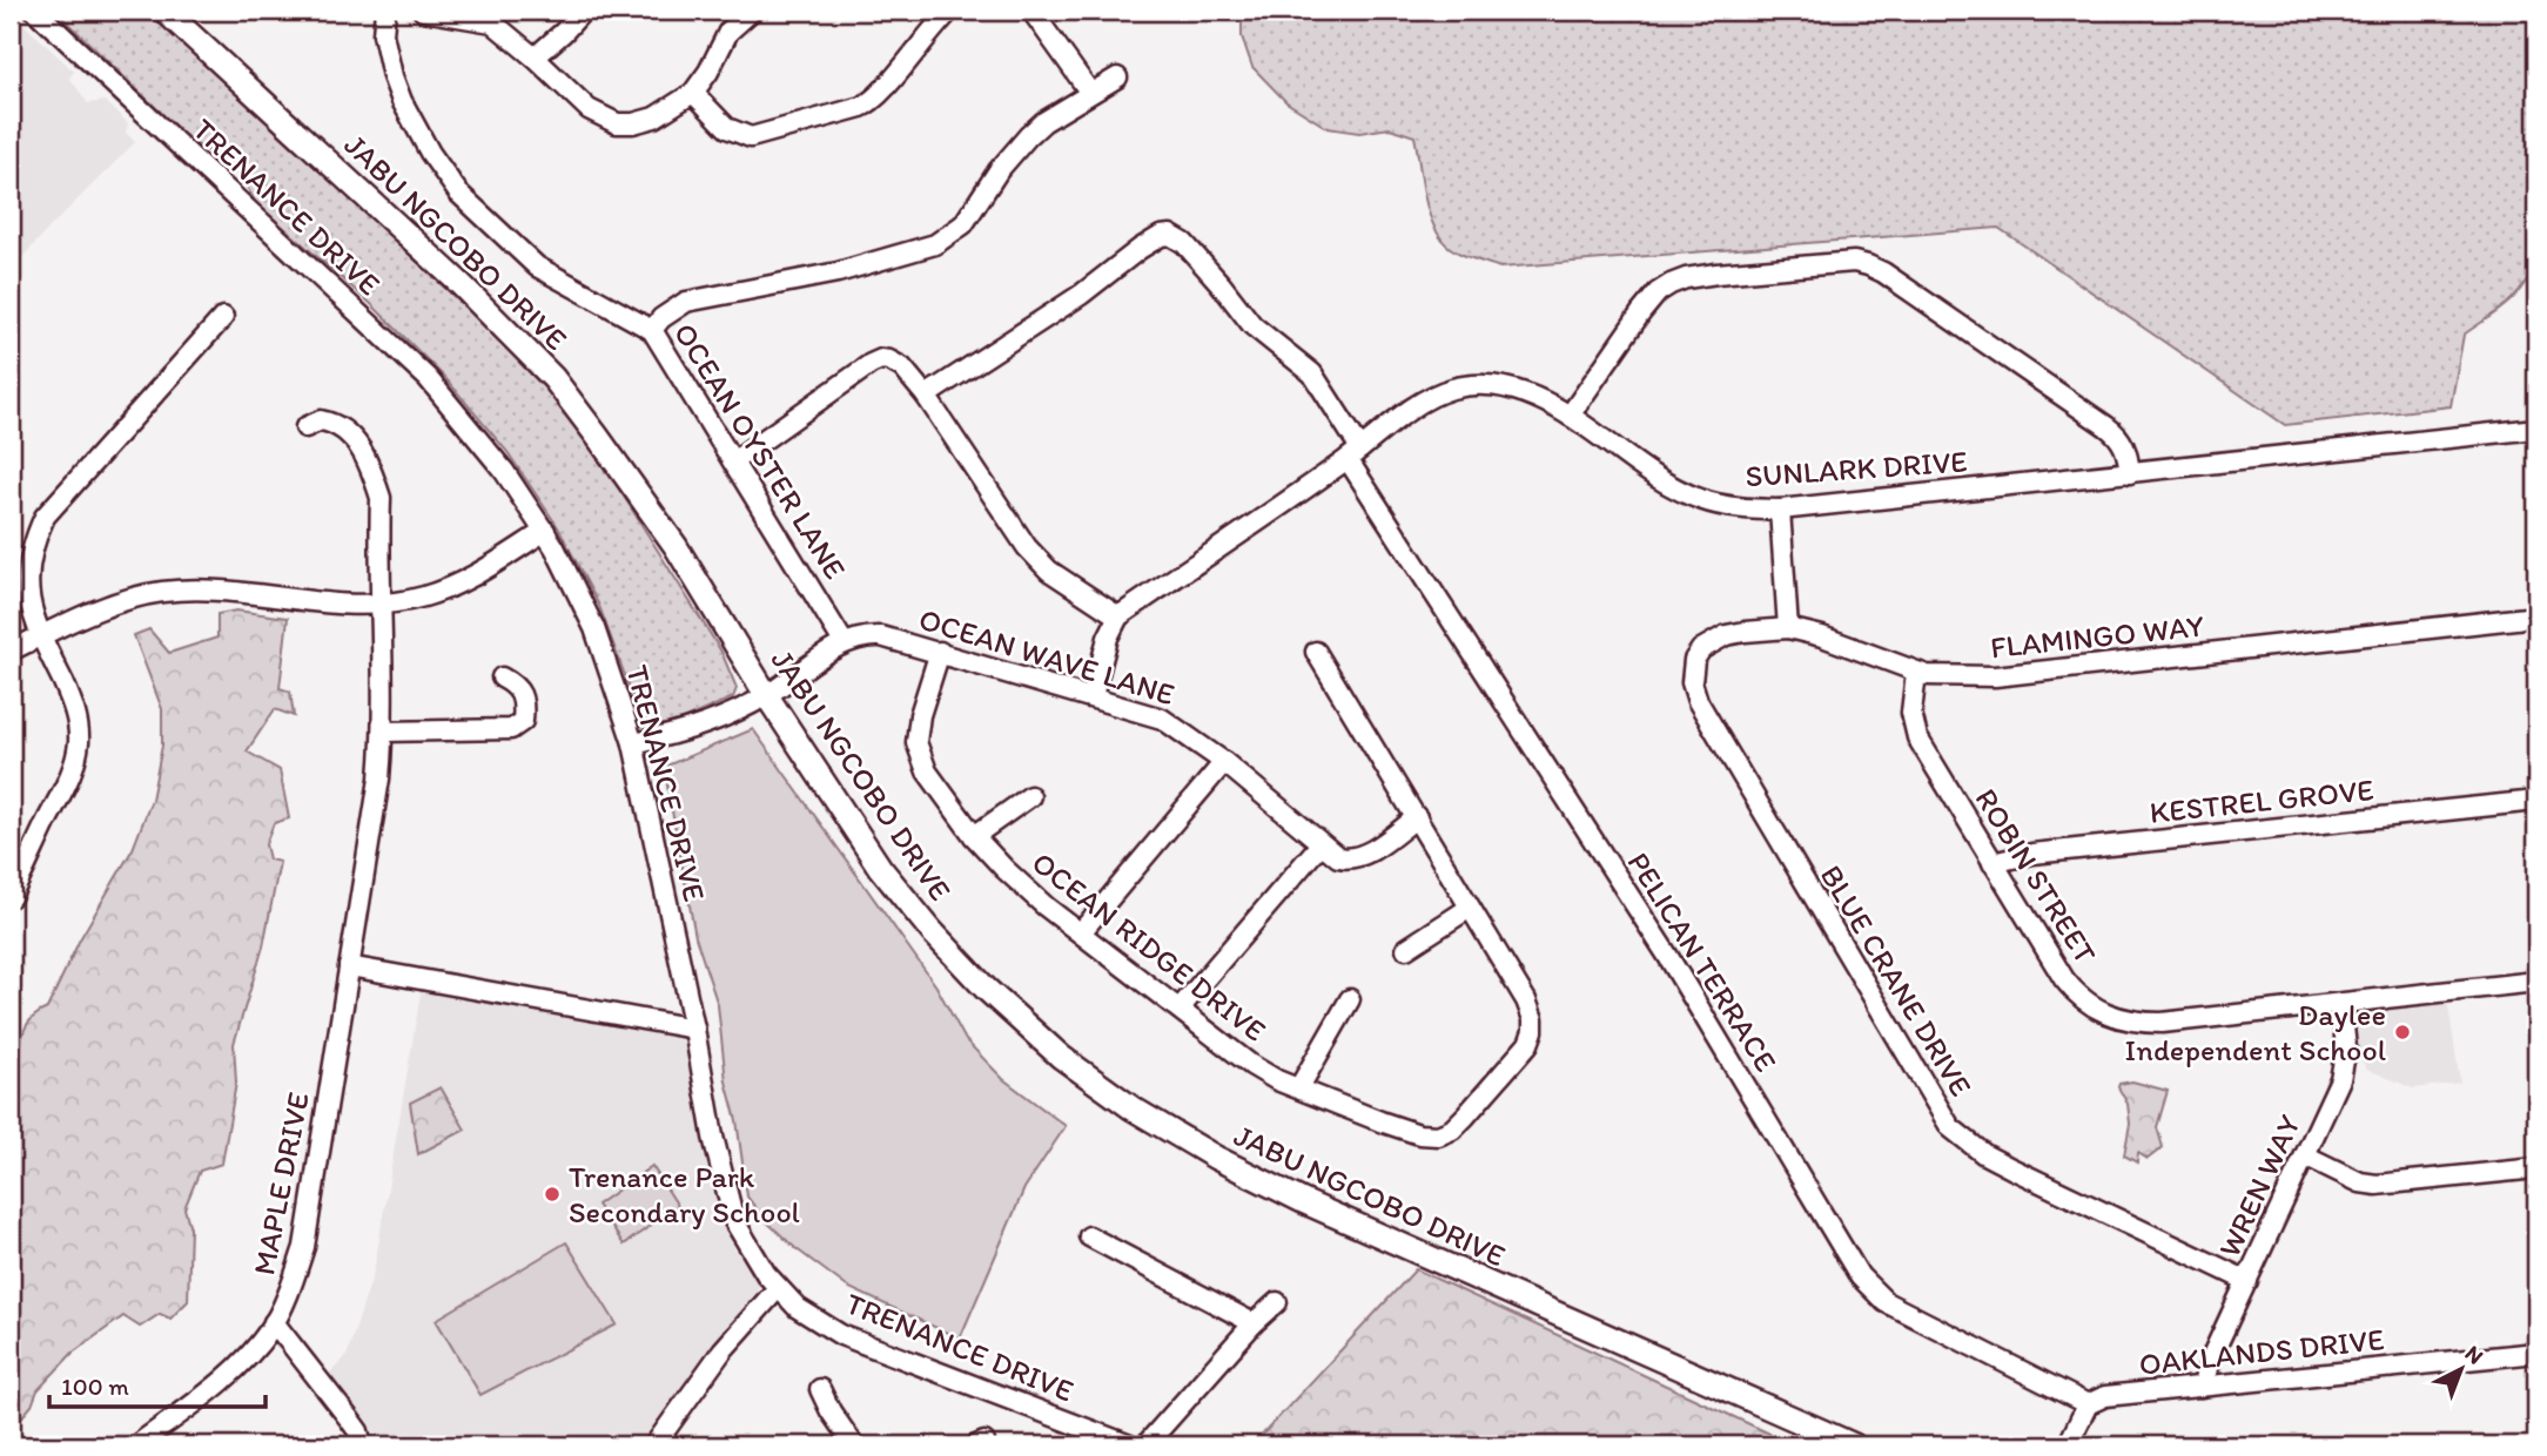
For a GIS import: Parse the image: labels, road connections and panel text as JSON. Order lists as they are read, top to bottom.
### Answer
{
  "streets": {
    "main road": ["JABU NGCOBO DRIVE"],
    "street": [
      "TRENANCE DRIVE",
      "OCEAN OYSTER LANE",
      "SUNLARK DRIVE",
      "FLAMINGO WAY",
      "OCEAN WAVE LANE",
      "KESTREL GROVE",
      "ROBIN STREET",
      "OCEAN RIDGE DRIVE",
      "PELICAN TERRACE",
      "BLUE CRANE DRIVE",
      "MAPLE DRIVE",
      "WREN WAY",
      "OAKLANDS DRIVE"
    ]
  },
  "crossings": [
    ["TRENANCE DRIVE", "OCEAN WAVE LANE"],
    ["JABU NGCOBO DRIVE", "OCEAN WAVE LANE"],
    ["OCEAN OYSTER LANE", "OCEAN WAVE LANE"],
    ["SUNLARK DRIVE", "PELICAN TERRACE"],
    ["FLAMINGO WAY", "ROBIN STREET"],
    ["FLAMINGO WAY", "BLUE CRANE DRIVE"],
    ["OCEAN WAVE LANE", "OCEAN RIDGE DRIVE"],
    ["KESTREL GROVE", "ROBIN STREET"],
    ["ROBIN STREET", "WREN WAY"],
    ["PELICAN TERRACE", "OAKLANDS DRIVE"],
    ["BLUE CRANE DRIVE", "WREN WAY"],
    ["WREN WAY", "OAKLANDS DRIVE"]
  ],
  "places": ["Daylee Independent School", "Trenance Park Secondary School"],
  "scale_bar": "100 m",
  "north": "top right"
}
